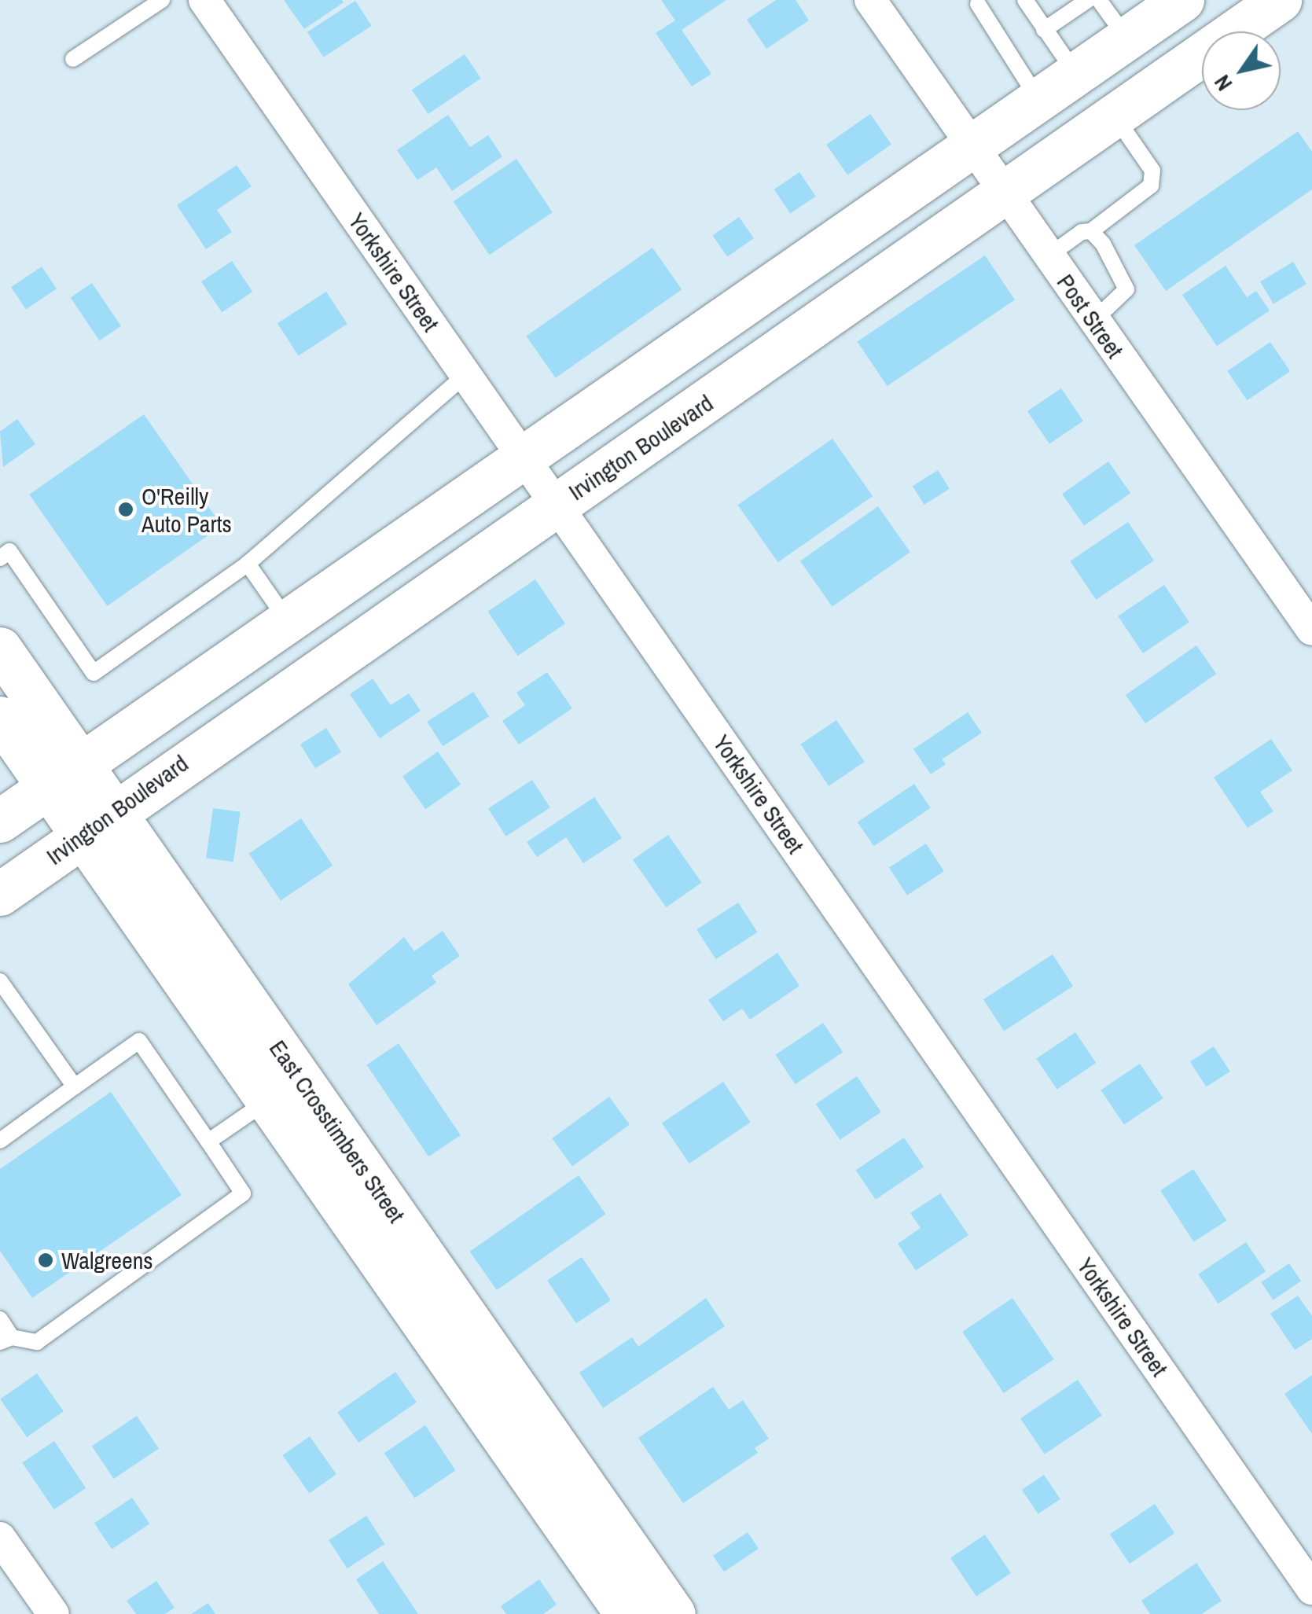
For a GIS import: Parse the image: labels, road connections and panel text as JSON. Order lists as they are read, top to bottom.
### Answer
{
  "streets": {
    "main road": ["Irvington Boulevard", "East Crosstimbers Street"],
    "street": ["Yorkshire Street", "Post Street"]
  },
  "crossings": [
    ["Yorkshire Street", "Irvington Boulevard"],
    ["Post Street", "Irvington Boulevard"],
    ["Irvington Boulevard", "East Crosstimbers Street"]
  ],
  "places": ["O'Reilly Auto Parts", "Walgreens"],
  "north": "bottom left"
}
